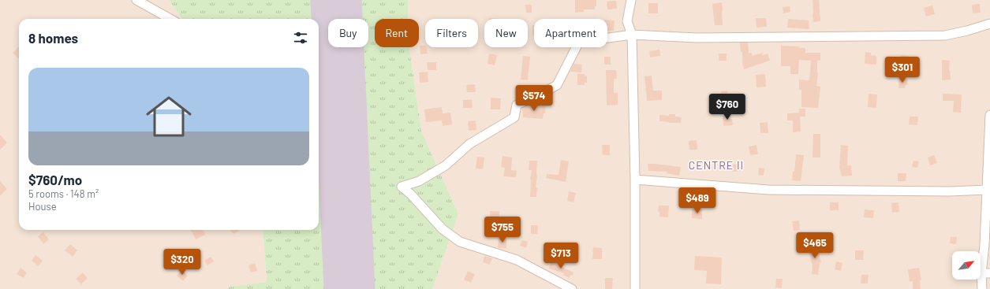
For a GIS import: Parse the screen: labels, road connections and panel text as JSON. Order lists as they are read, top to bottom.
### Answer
{
  "districts": ["CENTRE II"],
  "north": "top right",
  "page": {
    "chip": [
      "Buy",
      "Rent",
      "Filters",
      "New",
      "Apartment"
    ],
    "heading": "8 homes",
    "price": [
      "$301",
      "$574",
      "$760",
      "$489",
      "$755",
      "$465",
      "$713",
      "$320"
    ],
    "list": [
      {
        "name": "$760/mo",
        "note": "5 rooms · 148 m² · House"
      }
    ]
  }
}
